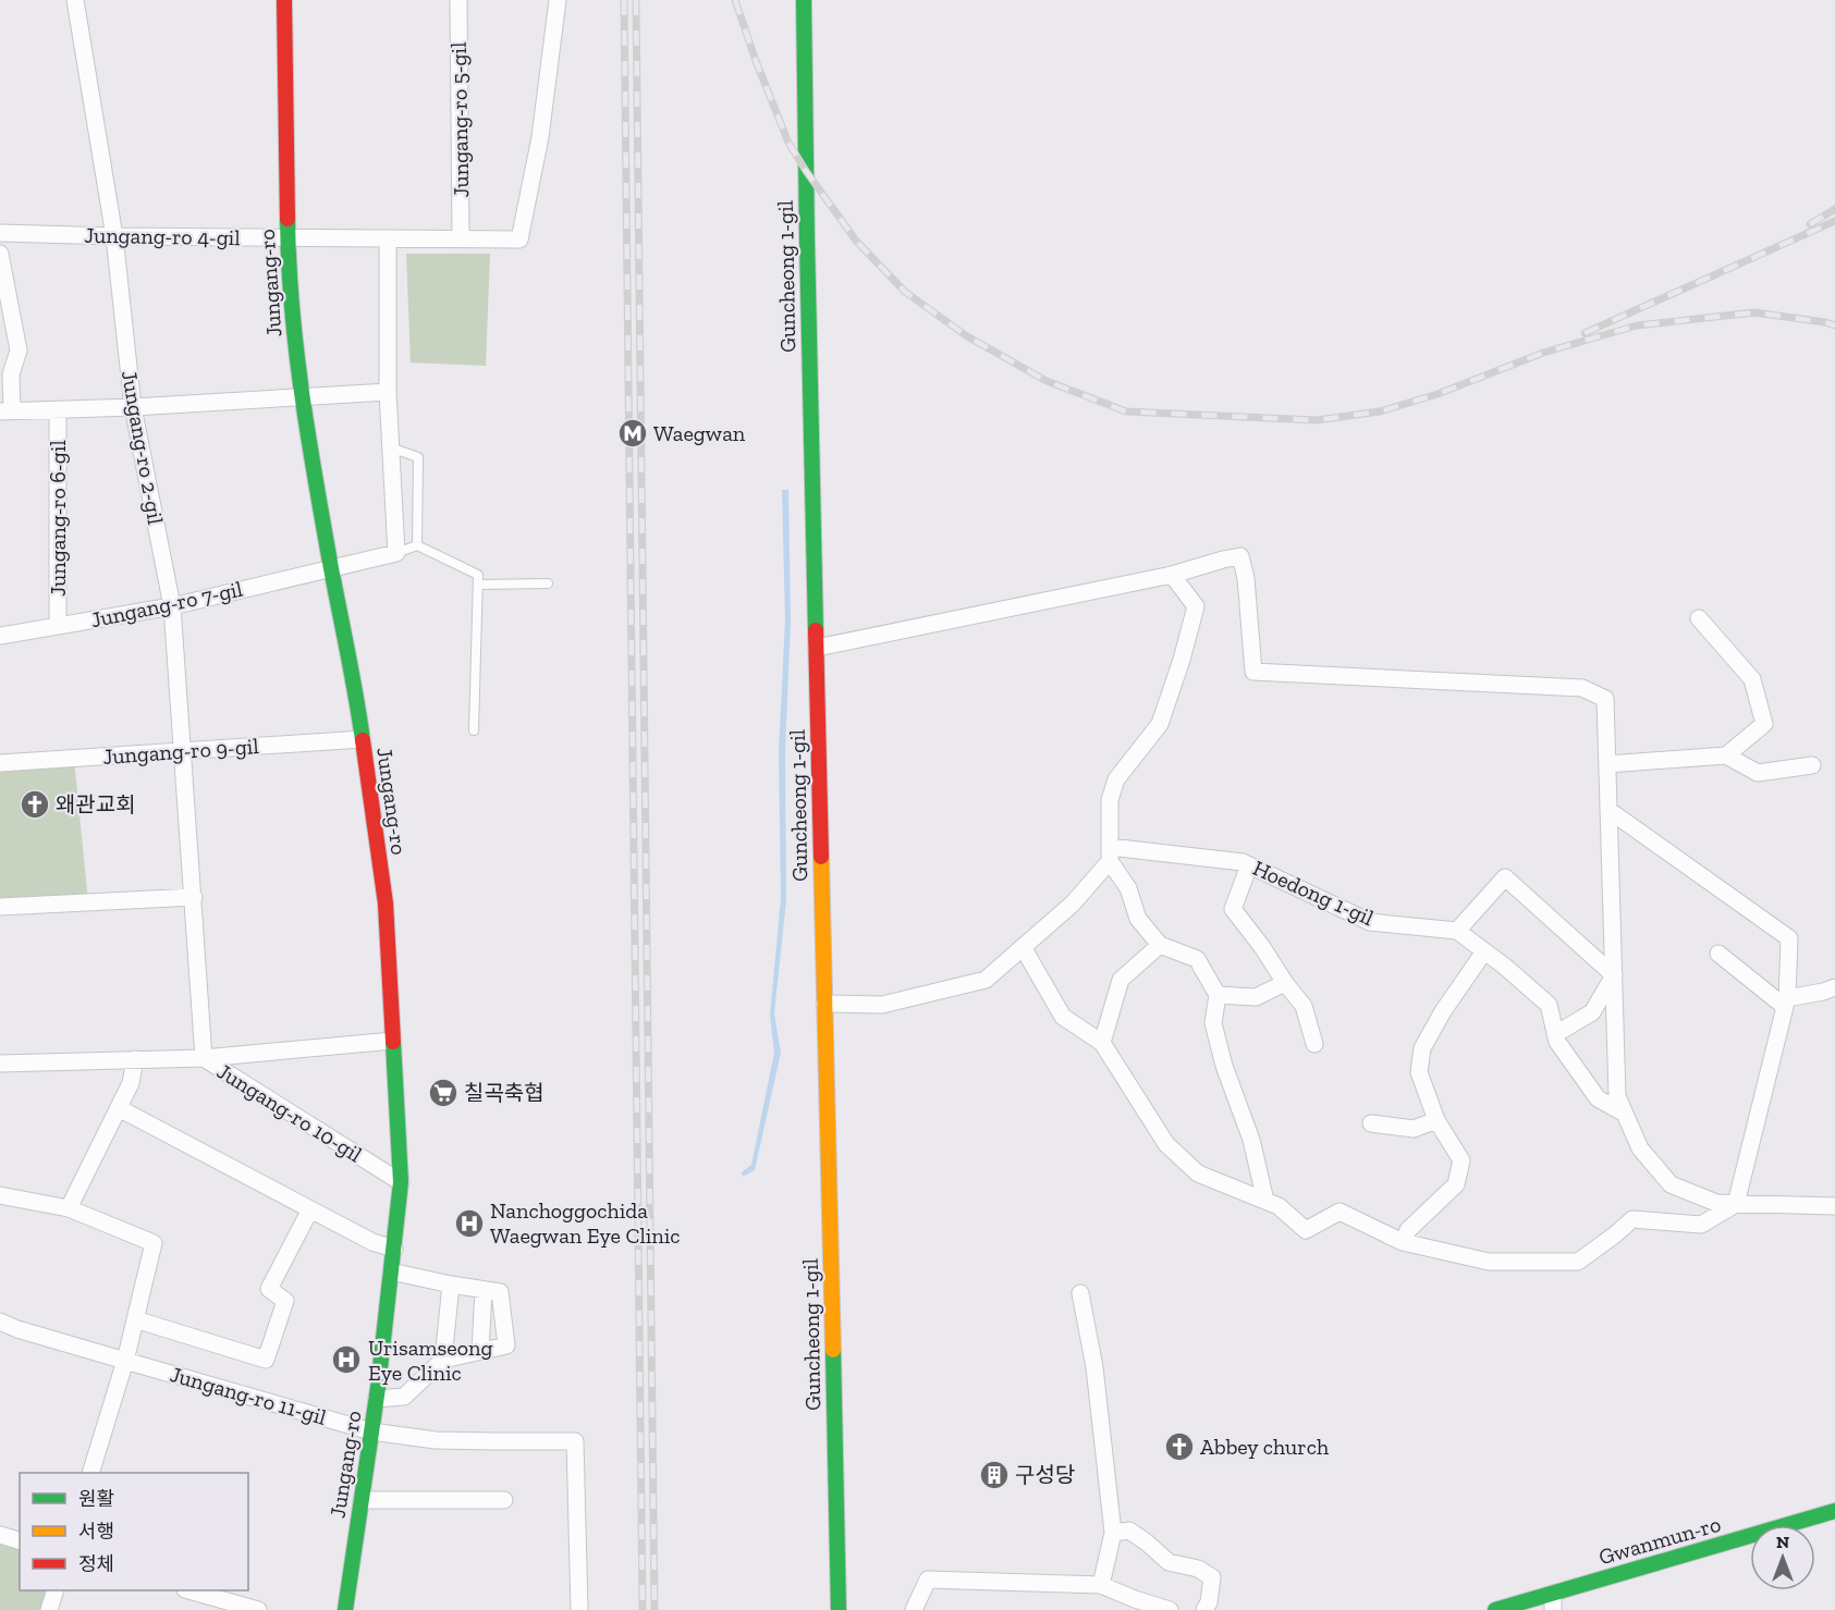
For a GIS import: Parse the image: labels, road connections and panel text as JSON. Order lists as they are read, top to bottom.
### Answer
{
  "streets": {
    "street": [
      "Jungang-ro 5-gil",
      "Jungang-ro 4-gil",
      "Guncheong 1-gil",
      "Jungang-ro",
      "Jungang-ro 2-gil",
      "Jungang-ro 6-gil",
      "Jungang-ro 7-gil",
      "Jungang-ro 9-gil",
      "Hoedong 1-gil",
      "Jungang-ro 10-gil",
      "Jungang-ro 11-gil",
      "Gwanmun-ro"
    ]
  },
  "crossings": [
    ["Jungang-ro 5-gil", "Jungang-ro 4-gil"],
    ["Jungang-ro 4-gil", "Jungang-ro"],
    ["Jungang-ro 4-gil", "Jungang-ro 2-gil"],
    ["Jungang-ro", "Jungang-ro 6-gil"],
    ["Jungang-ro", "Jungang-ro 7-gil"],
    ["Jungang-ro", "Jungang-ro 9-gil"],
    ["Jungang-ro", "Jungang-ro 10-gil"],
    ["Jungang-ro", "Jungang-ro 11-gil"],
    ["Jungang-ro 2-gil", "Jungang-ro 6-gil"],
    ["Jungang-ro 2-gil", "Jungang-ro 7-gil"],
    ["Jungang-ro 2-gil", "Jungang-ro 9-gil"],
    ["Jungang-ro 2-gil", "Jungang-ro 10-gil"],
    ["Jungang-ro 6-gil", "Jungang-ro 7-gil"]
  ],
  "places": {
    "metro station": ["Waegwan"],
    "church": ["왜관교회", "Abbey church"],
    "supermarket": ["칠곡축협"],
    "hospital": ["Nanchoggochida Waegwan Eye Clinic", "Urisamseong Eye Clinic"],
    "building": ["구성당"]
  },
  "legend": ["원활", "서행", "정체"],
  "north": "top"
}
